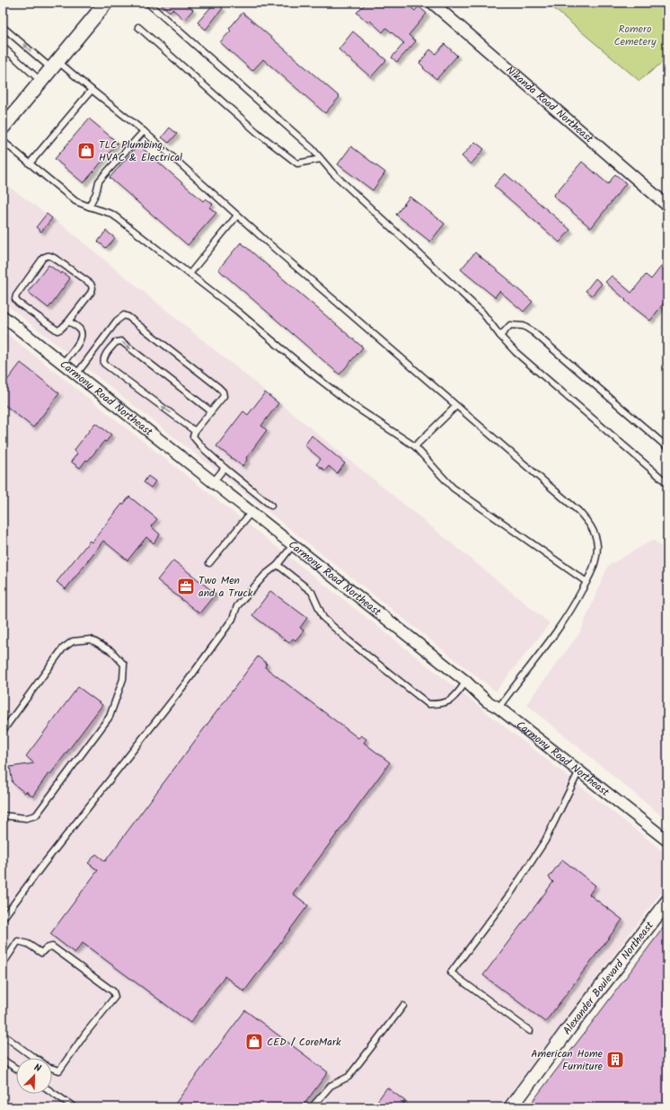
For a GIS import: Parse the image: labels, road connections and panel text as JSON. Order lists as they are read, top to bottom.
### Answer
{
  "streets": {
    "street": ["Nikanda Road Northeast", "Carmony Road Northeast", "Alexander Boulevard Northeast"]
  },
  "parks": ["Romero Cemetery"],
  "places": {
    "shop": ["TLC Plumbing, HVAC & Electrical", "CED / CoreMark"],
    "office": ["Two Men and a Truck"],
    "building": ["American Home Furniture"]
  },
  "north": "top right"
}
